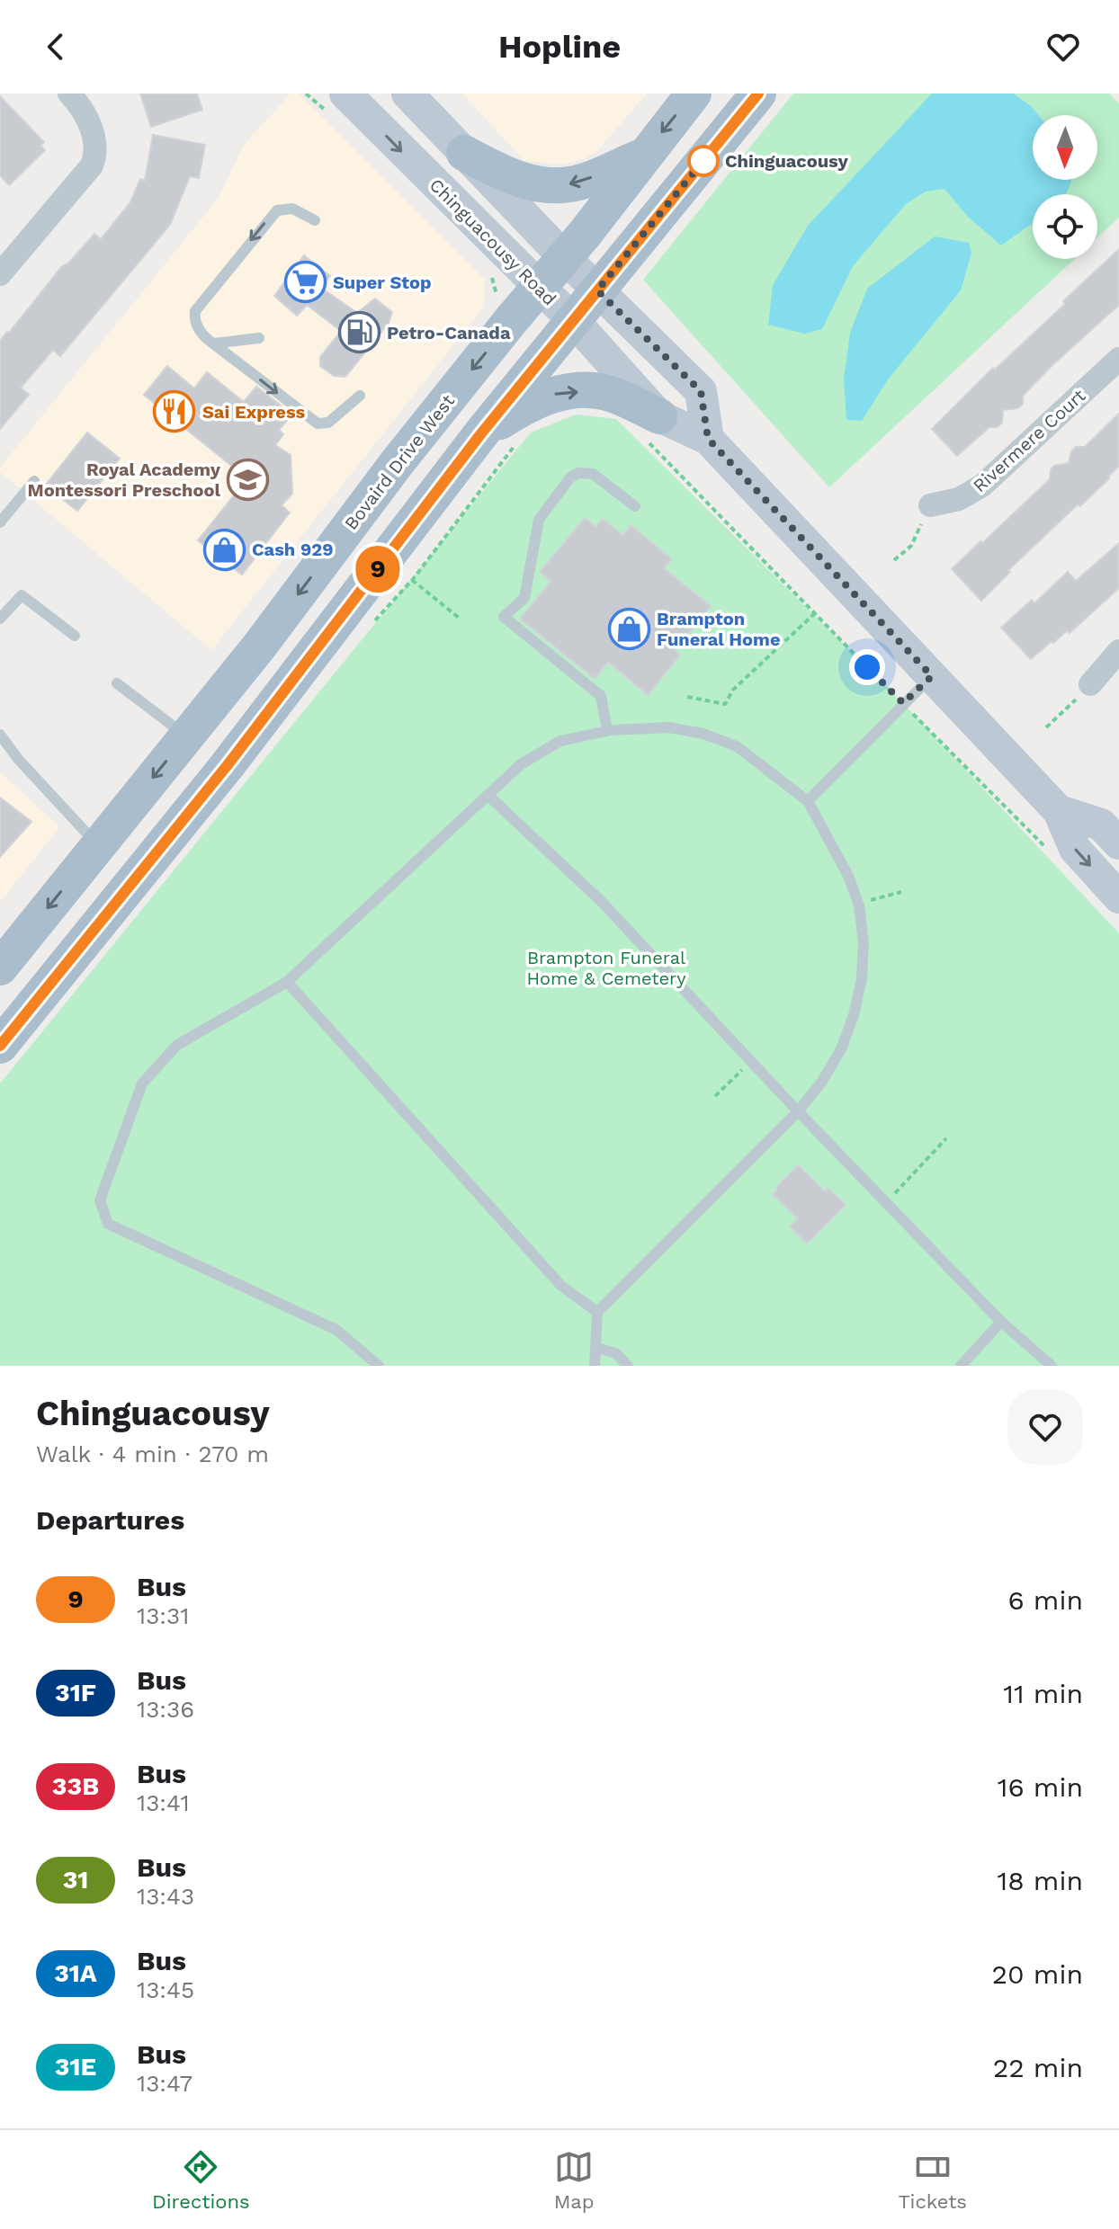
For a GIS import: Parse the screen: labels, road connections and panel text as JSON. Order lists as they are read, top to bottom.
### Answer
{
  "streets": {
    "main road": ["Chinguacousy Road", "Bovaird Drive West"],
    "street": ["Rivermere Court"]
  },
  "crossings": [
    ["Chinguacousy Road", "Bovaird Drive West"]
  ],
  "parks": ["Brampton Funeral Home & Cemetery"],
  "places": {
    "other": ["Chinguacousy"],
    "supermarket": ["Super Stop"],
    "fuel station": ["Petro-Canada"],
    "restaurant": ["Sai Express"],
    "school or university": ["Royal Academy Montessori Preschool"],
    "shop": ["Cash 929", "Brampton Funeral Home"]
  },
  "lines": ["bus line 9"],
  "north": "bottom",
  "page": {
    "header": "Hopline",
    "on_map": "9",
    "heading": [
      ["Chinguacousy", "Walk · 4 min · 270 m"],
      "Departures"
    ],
    "list": [
      {
        "mark": "9",
        "name": "Bus",
        "note": "13:31",
        "value": "6 min"
      },
      {
        "mark": "31F",
        "name": "Bus",
        "note": "13:36",
        "value": "11 min"
      },
      {
        "mark": "33B",
        "name": "Bus",
        "note": "13:41",
        "value": "16 min"
      },
      {
        "mark": "31",
        "name": "Bus",
        "note": "13:43",
        "value": "18 min"
      },
      {
        "mark": "31A",
        "name": "Bus",
        "note": "13:45",
        "value": "20 min"
      },
      {
        "mark": "31E",
        "name": "Bus",
        "note": "13:47",
        "value": "22 min"
      }
    ],
    "tabs": ["Directions", "Map", "Tickets"]
  }
}
